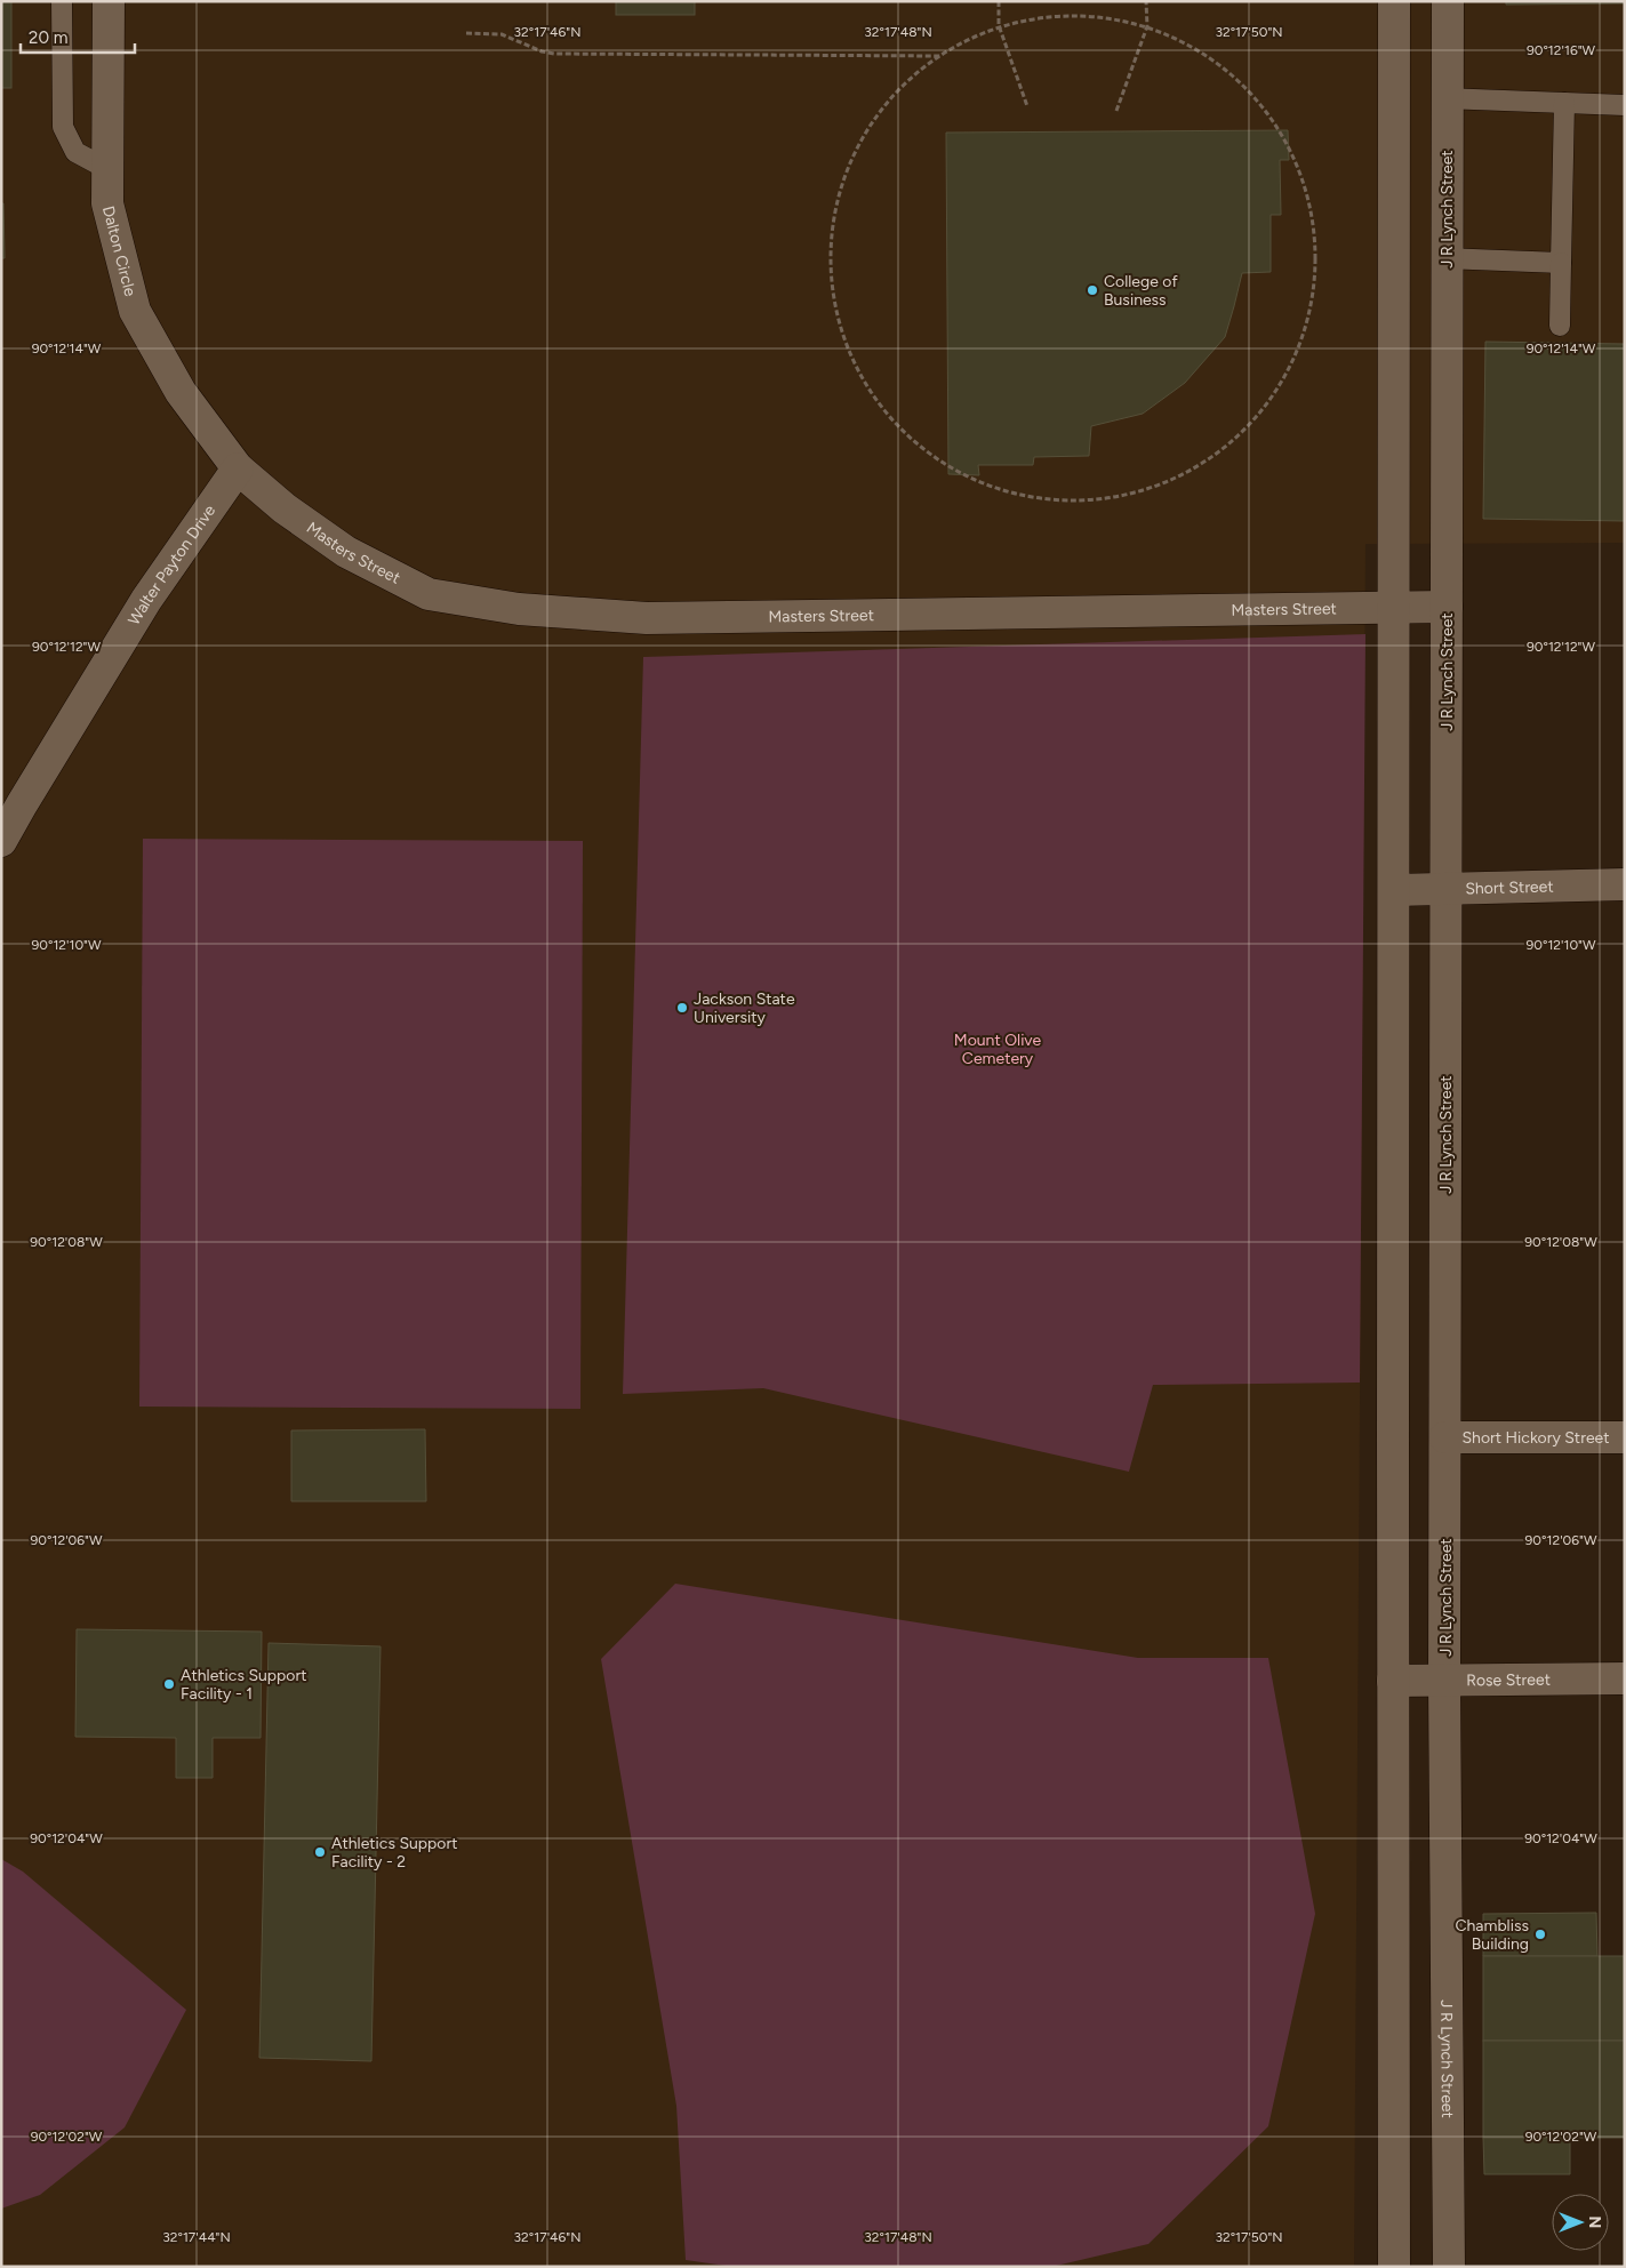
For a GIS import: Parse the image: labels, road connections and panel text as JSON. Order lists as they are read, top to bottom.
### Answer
{
  "streets": {
    "street": [
      "J R Lynch Street",
      "Dalton Circle",
      "Masters Street",
      "Walter Payton Drive",
      "Short Street",
      "Short Hickory Street",
      "Rose Street"
    ]
  },
  "crossings": [
    ["J R Lynch Street", "Masters Street"],
    ["J R Lynch Street", "Short Street"],
    ["J R Lynch Street", "Short Hickory Street"],
    ["J R Lynch Street", "Rose Street"],
    ["Dalton Circle", "Masters Street"],
    ["Dalton Circle", "Walter Payton Drive"],
    ["Masters Street", "Walter Payton Drive"]
  ],
  "parks": ["Mount Olive Cemetery"],
  "places": [
    "College of Business",
    "Jackson State University",
    "Athletics Support Facility - 1",
    "Athletics Support Facility - 2",
    "Chambliss Building"
  ],
  "scale_bar": "20 m",
  "north": "right",
  "coordinates": [
    "32°17'46\"N",
    "32°17'48\"N",
    "32°17'50\"N",
    "90°12'16\"W",
    "90°12'14\"W",
    "90°12'12\"W",
    "90°12'10\"W",
    "90°12'08\"W",
    "90°12'06\"W",
    "90°12'04\"W",
    "90°12'02\"W",
    "32°17'44\"N"
  ]
}
